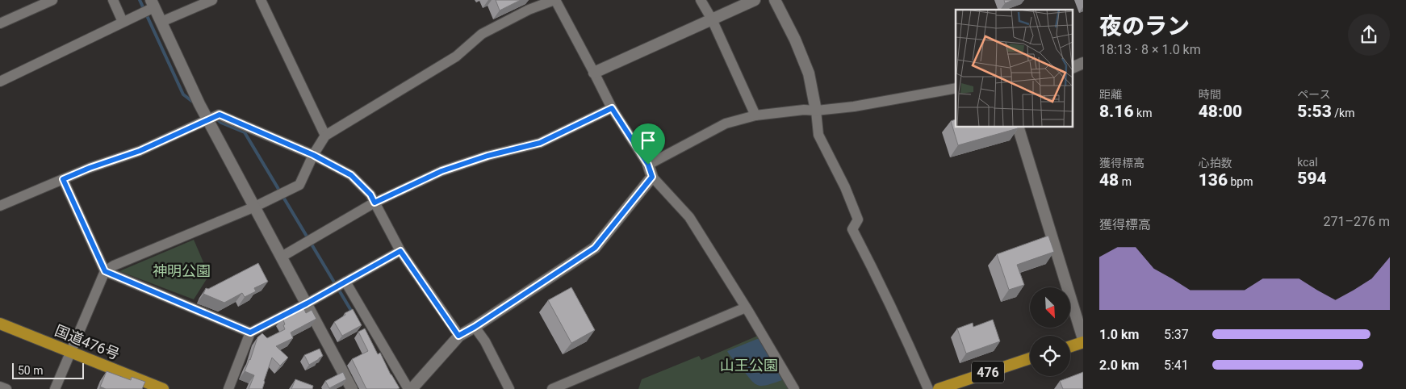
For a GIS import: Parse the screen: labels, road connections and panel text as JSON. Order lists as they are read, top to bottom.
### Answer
{
  "streets": {
    "highway": ["国道476号", "476"]
  },
  "parks": ["神明公園", "山王公園"],
  "scale_bar": "50 m",
  "north": "bottom right",
  "page": {
    "heading": ["夜のラン", "18:13 · 8 × 1.0 km"],
    "stats": [
      ["距離", "8.16 km"],
      ["時間", "48:00"],
      ["ペース", "5:53 /km"],
      ["獲得標高", "48 m"],
      ["心拍数", "136 bpm"],
      ["kcal", "594"]
    ],
    "chart": ["獲得標高", "271–276 m"],
    "list": [
      {
        "name": "1.0 km",
        "note": "5:37"
      },
      {
        "name": "2.0 km",
        "note": "5:41"
      }
    ],
    "scale": "50 m"
  }
}
